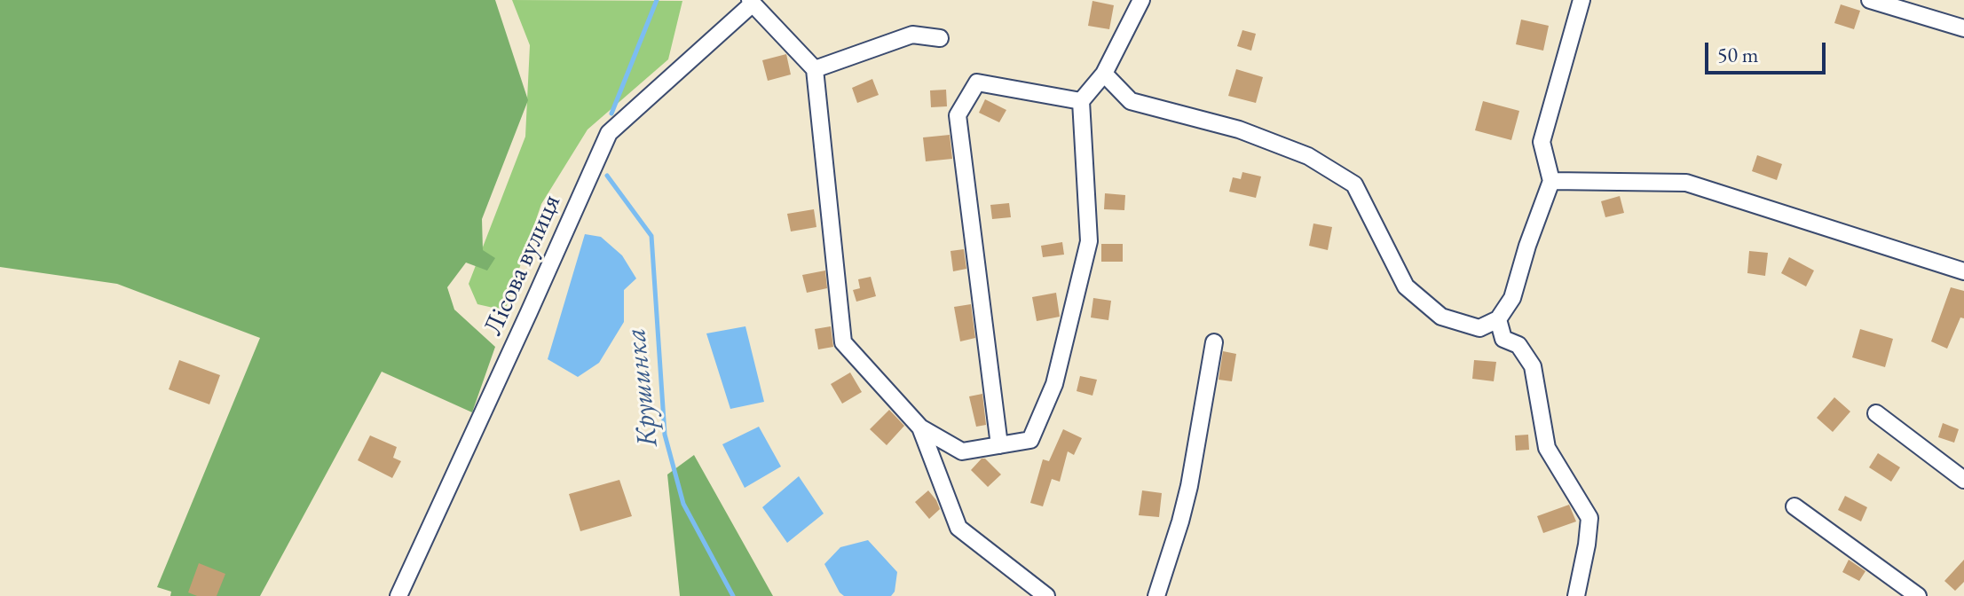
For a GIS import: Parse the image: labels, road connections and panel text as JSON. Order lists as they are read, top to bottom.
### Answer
{
  "streets": {
    "street": ["Лісова вулиця"]
  },
  "water": ["Крушинка"],
  "scale_bar": "50 m"
}
